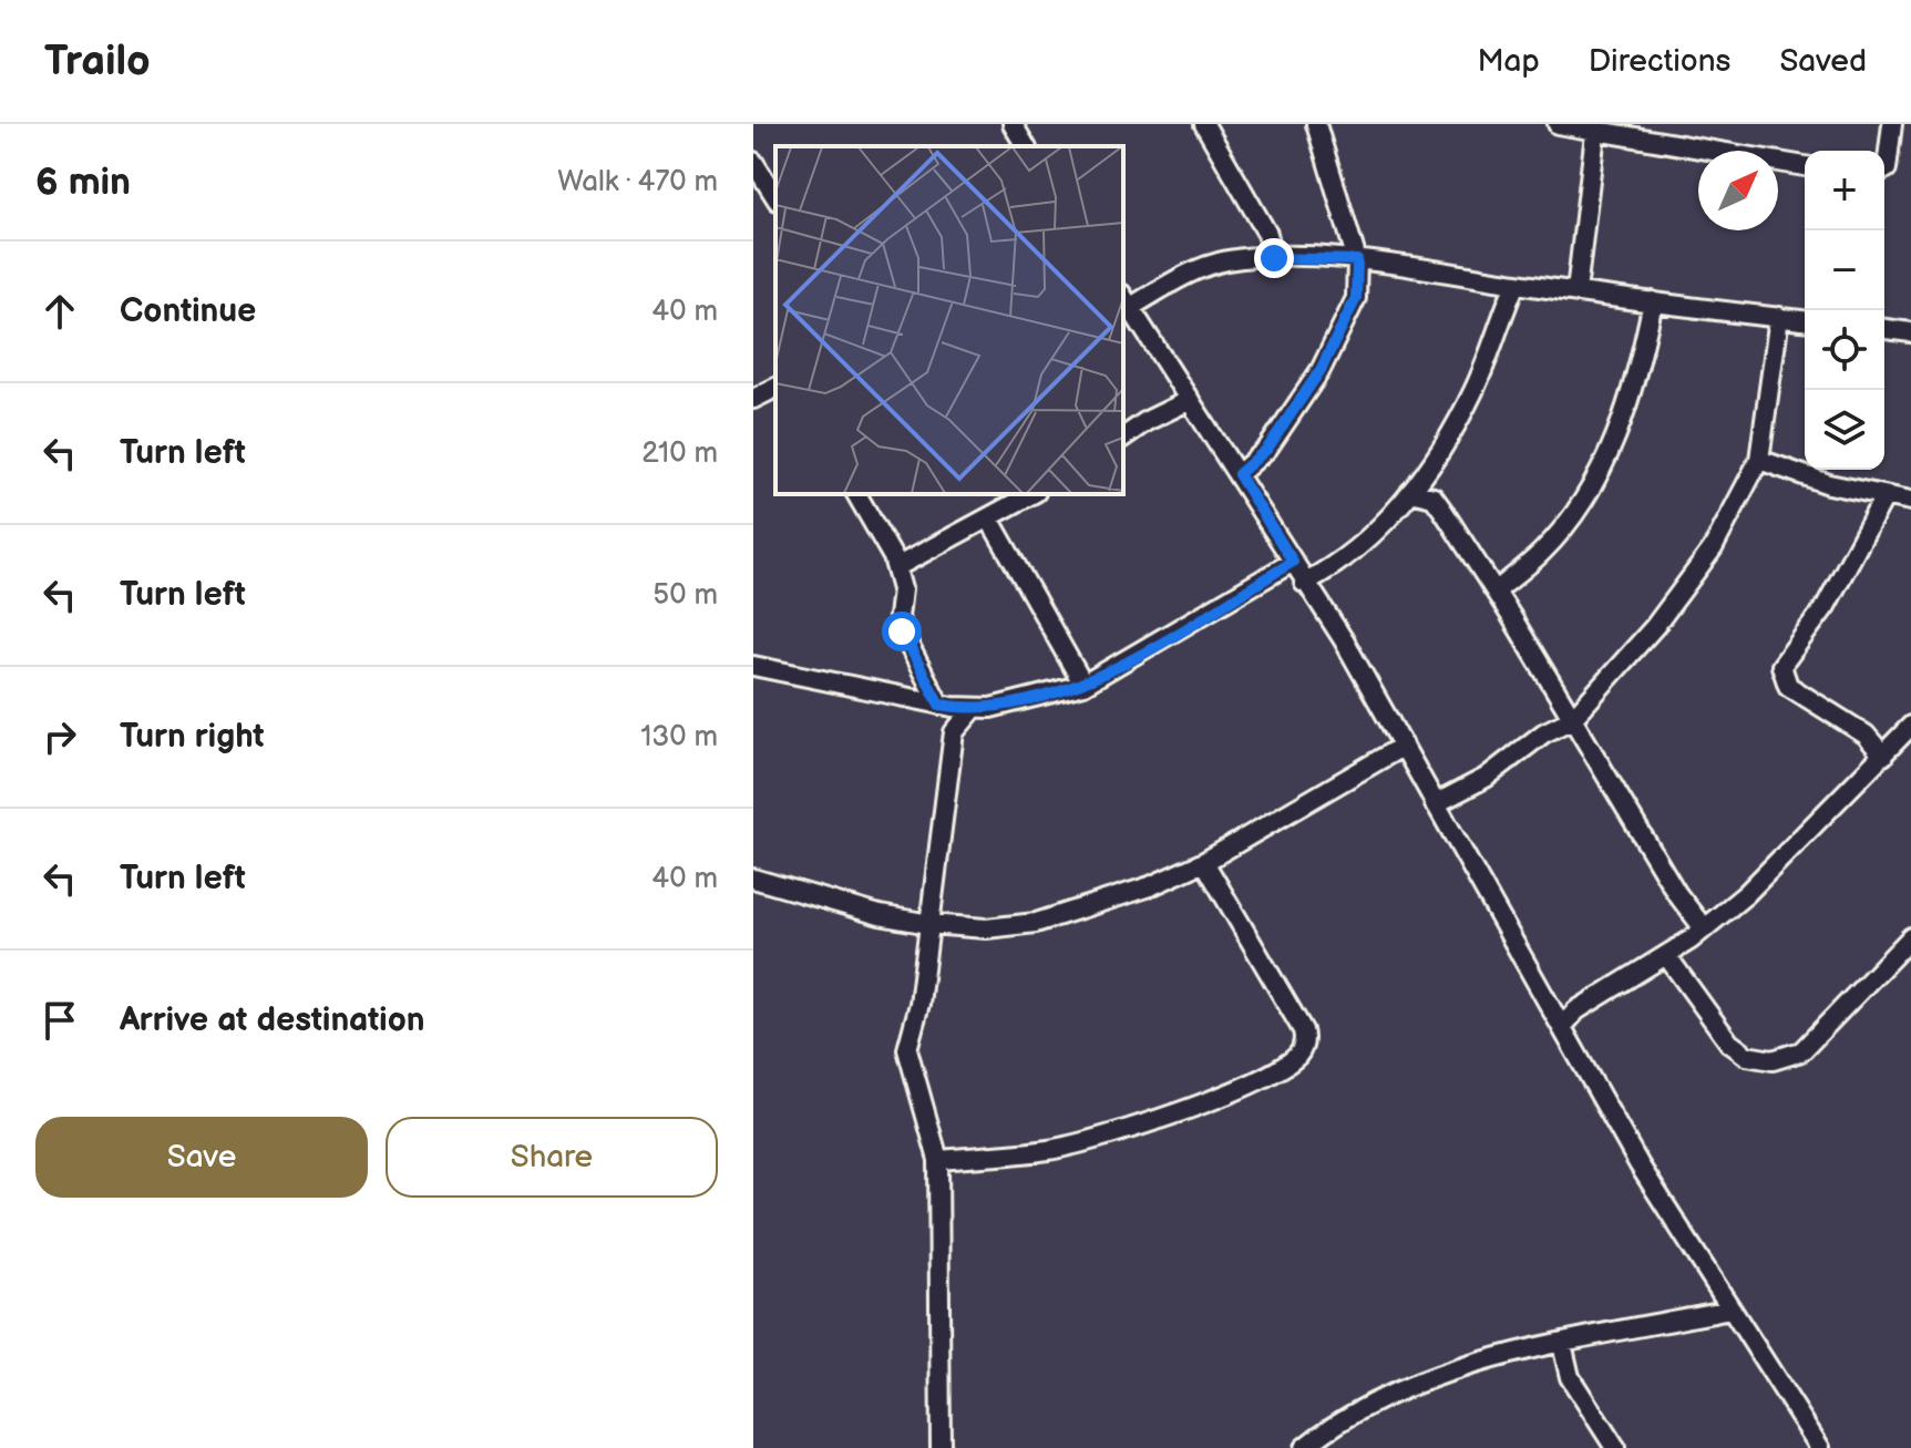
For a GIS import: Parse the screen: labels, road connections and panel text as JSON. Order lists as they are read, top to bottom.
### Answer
{
  "north": "top right",
  "page": {
    "header": "Trailo",
    "nav": ["Map", "Directions", "Saved"],
    "heading": ["6 min", "Walk · 470 m"],
    "map_buttons": ["+", "−"],
    "list": [
      ["Continue", "40 m"],
      ["Turn left", "210 m"],
      ["Turn left", "50 m"],
      ["Turn right", "130 m"],
      ["Turn left", "40 m"],
      "Arrive at destination"
    ],
    "buttons": ["Save", "Share"]
  }
}
